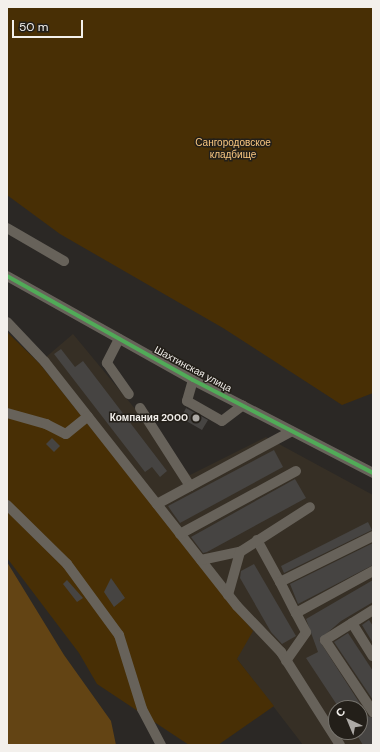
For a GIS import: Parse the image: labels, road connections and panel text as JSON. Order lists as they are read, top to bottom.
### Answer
{
  "streets": {
    "street": ["Шахтинская улица"]
  },
  "parks": ["Сангородовское кладбище"],
  "places": ["Компания 2000"],
  "scale_bar": "50 m",
  "north": "top left"
}
